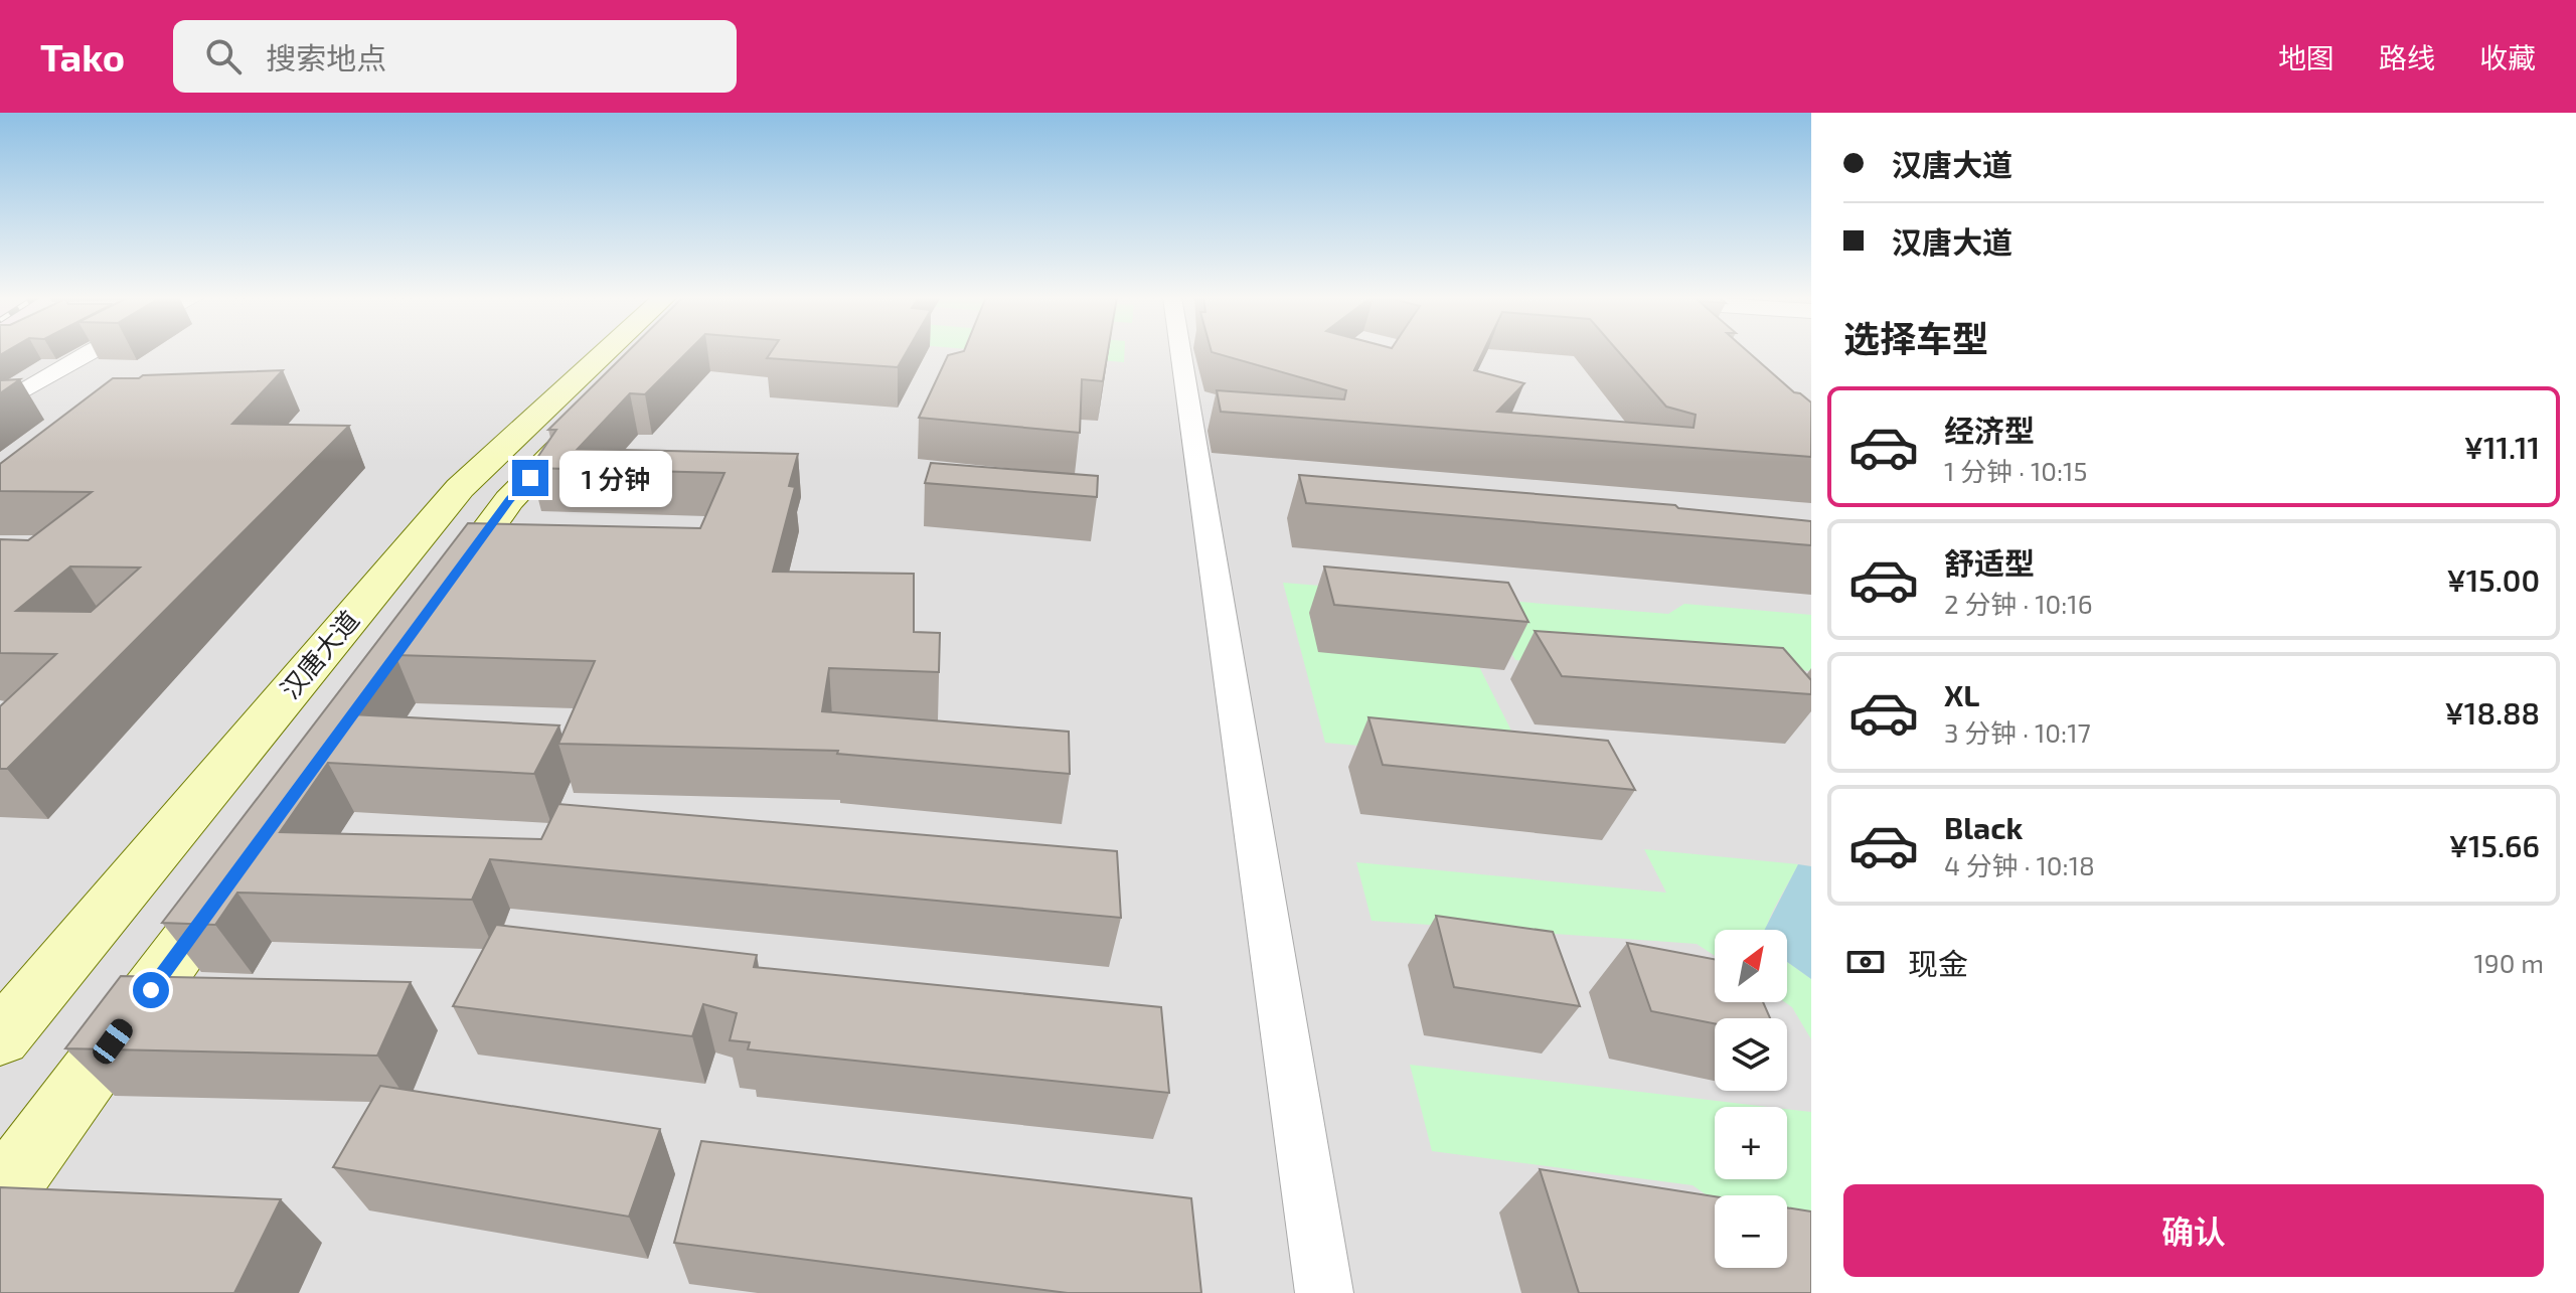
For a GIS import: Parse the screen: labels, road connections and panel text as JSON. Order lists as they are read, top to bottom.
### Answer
{
  "streets": {
    "main road": ["汉唐大道"]
  },
  "north": "top right",
  "page": {
    "header": "Tako",
    "search": "搜索地点",
    "nav": ["地图", "路线", "收藏"],
    "banner": ["汉唐大道", "汉唐大道"],
    "heading": "选择车型",
    "list": [
      {
        "name": "经济型",
        "note": "1 分钟 · 10:15",
        "value": "¥11.11"
      },
      {
        "name": "舒适型",
        "note": "2 分钟 · 10:16",
        "value": "¥15.00"
      },
      {
        "name": "XL",
        "note": "3 分钟 · 10:17",
        "value": "¥18.88"
      },
      {
        "name": "Black",
        "note": "4 分钟 · 10:18",
        "value": "¥15.66"
      }
    ],
    "bubble": "1 分钟",
    "pay": ["现金", "190 m"],
    "map_buttons": ["+", "−"],
    "buttons": "确认"
  }
}
